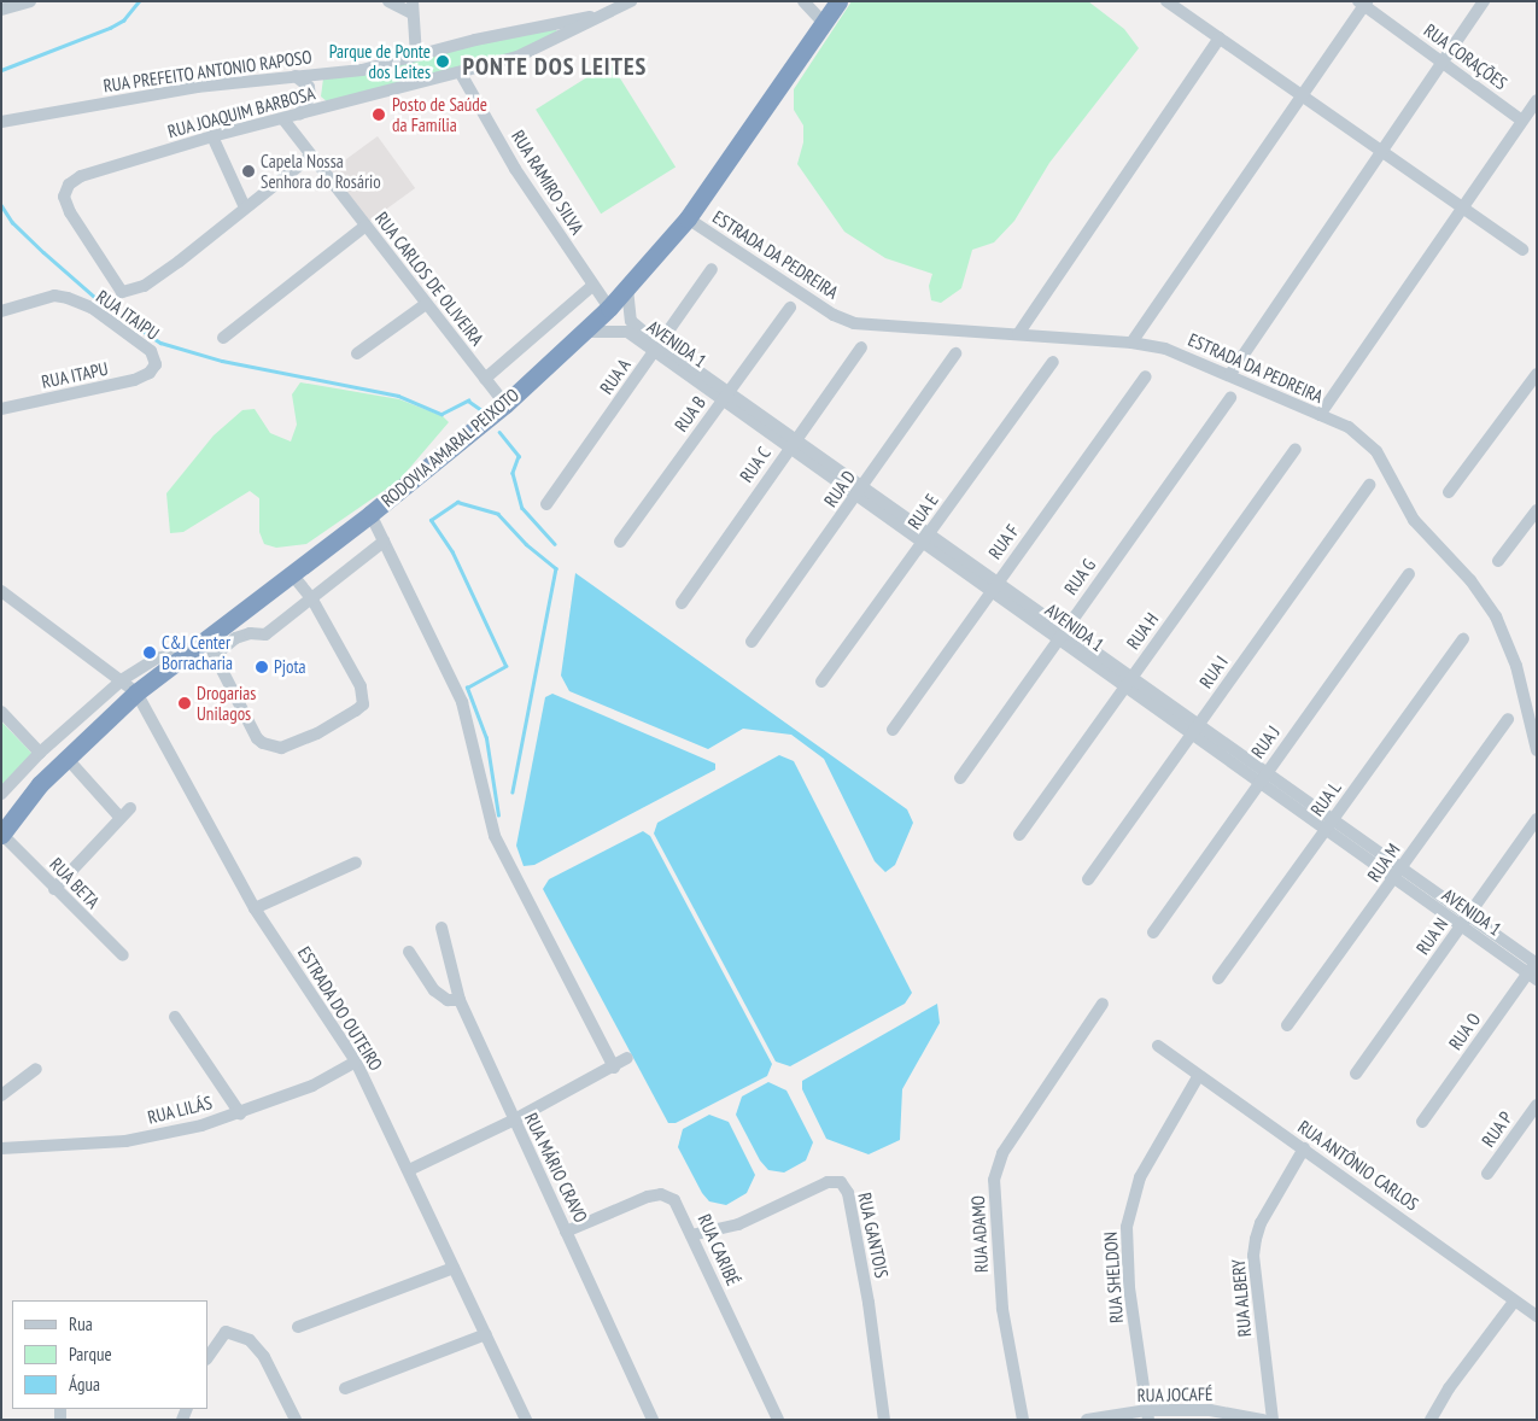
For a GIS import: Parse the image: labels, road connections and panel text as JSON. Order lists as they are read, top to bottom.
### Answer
{
  "streets": {
    "highway": ["RODOVIA AMARAL PEIXOTO"],
    "street": [
      "RUA CORAÇÕES",
      "RUA PREFEITO ANTONIO RAPOSO",
      "RUA JOAQUIM BARBOSA",
      "RUA RAMIRO SILVA",
      "ESTRADA DA PEDREIRA",
      "RUA CARLOS DE OLIVEIRA",
      "RUA ITAIPU",
      "AVENIDA 1",
      "RUA ITAPU",
      "RUA A",
      "RUA B",
      "RUA C",
      "RUA D",
      "RUA E",
      "RUA F",
      "RUA G",
      "RUA H",
      "RUA I",
      "RUA J",
      "RUA L",
      "RUA M",
      "RUA BETA",
      "RUA N",
      "ESTRADA DO OUTEIRO",
      "RUA O",
      "RUA LILÁS",
      "RUA P",
      "RUA ANTÔNIO CARLOS",
      "RUA MÁRIO CRAVO",
      "RUA ADAMO",
      "RUA GANTOIS",
      "RUA CARIBÉ",
      "RUA SHELDON",
      "RUA ALBERY",
      "RUA JOCAFÉ"
    ]
  },
  "crossings": [
    ["RUA PREFEITO ANTONIO RAPOSO", "RUA JOAQUIM BARBOSA"],
    ["RUA JOAQUIM BARBOSA", "RUA RAMIRO SILVA"],
    ["RUA JOAQUIM BARBOSA", "RUA CARLOS DE OLIVEIRA"],
    ["RUA RAMIRO SILVA", "RODOVIA AMARAL PEIXOTO"],
    ["ESTRADA DA PEDREIRA", "RODOVIA AMARAL PEIXOTO"],
    ["RUA CARLOS DE OLIVEIRA", "RODOVIA AMARAL PEIXOTO"],
    ["RUA ITAIPU", "RUA ITAPU"],
    ["AVENIDA 1", "RUA A"],
    ["AVENIDA 1", "RUA B"],
    ["AVENIDA 1", "RODOVIA AMARAL PEIXOTO"],
    ["AVENIDA 1", "RUA C"],
    ["AVENIDA 1", "RUA D"],
    ["AVENIDA 1", "RUA E"],
    ["AVENIDA 1", "RUA F"],
    ["AVENIDA 1", "RUA G"],
    ["AVENIDA 1", "RUA H"],
    ["AVENIDA 1", "RUA I"],
    ["AVENIDA 1", "RUA J"],
    ["AVENIDA 1", "RUA L"],
    ["AVENIDA 1", "RUA M"],
    ["AVENIDA 1", "RUA N"],
    ["AVENIDA 1", "RUA O"],
    ["RODOVIA AMARAL PEIXOTO", "RUA BETA"],
    ["RODOVIA AMARAL PEIXOTO", "ESTRADA DO OUTEIRO"],
    ["ESTRADA DO OUTEIRO", "RUA LILÁS"],
    ["RUA ANTÔNIO CARLOS", "RUA SHELDON"],
    ["RUA ANTÔNIO CARLOS", "RUA ALBERY"],
    ["RUA MÁRIO CRAVO", "RUA CARIBÉ"],
    ["RUA GANTOIS", "RUA CARIBÉ"],
    ["RUA SHELDON", "RUA JOCAFÉ"]
  ],
  "districts": ["PONTE DOS LEITES"],
  "places": [
    "Parque de Ponte dos Leites",
    "Posto de Saúde da Família",
    "Capela Nossa Senhora do Rosário",
    "C&J Center Borracharia",
    "Pjota",
    "Drogarias Unilagos"
  ],
  "legend": ["Rua", "Parque", "Água"]
}
